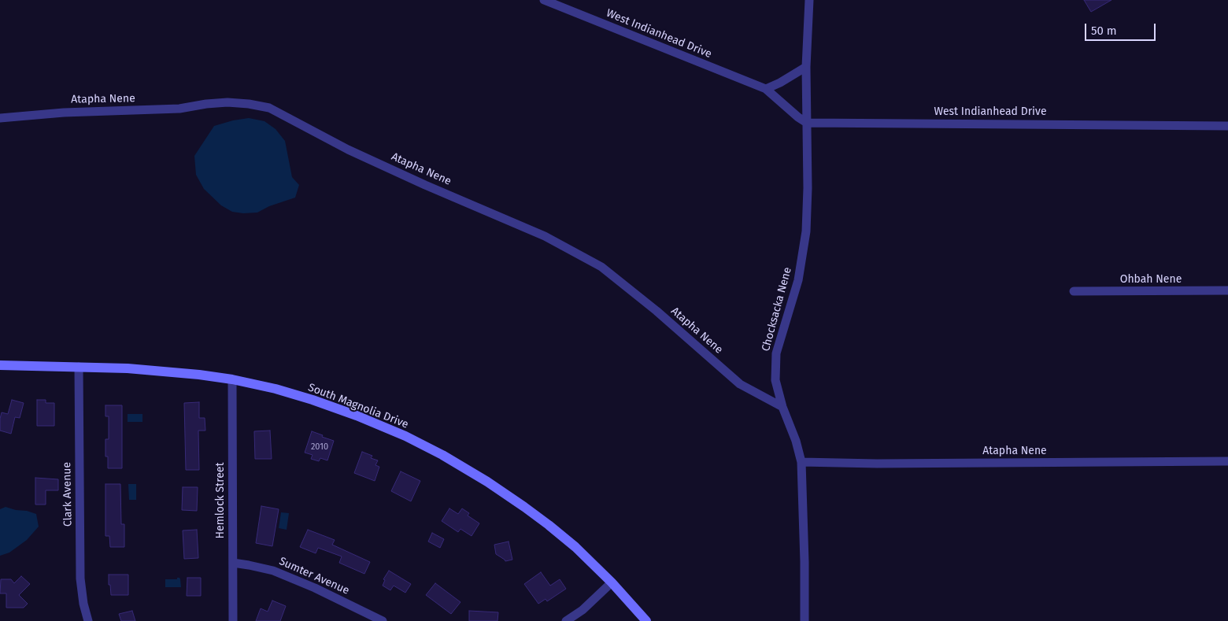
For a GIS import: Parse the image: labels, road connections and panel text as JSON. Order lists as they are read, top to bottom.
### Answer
{
  "streets": {
    "main road": ["South Magnolia Drive"],
    "street": [
      "West Indianhead Drive",
      "Atapha Nene",
      "Ohbah Nene",
      "Chocksacka Nene",
      "Clark Avenue",
      "Hemlock Street",
      "Sumter Avenue"
    ]
  },
  "crossings": [
    ["West Indianhead Drive", "Chocksacka Nene"],
    ["Atapha Nene", "Chocksacka Nene"],
    ["South Magnolia Drive", "Clark Avenue"],
    ["South Magnolia Drive", "Hemlock Street"],
    ["Hemlock Street", "Sumter Avenue"]
  ],
  "house_numbers": ["2010"],
  "scale_bar": "50 m"
}
